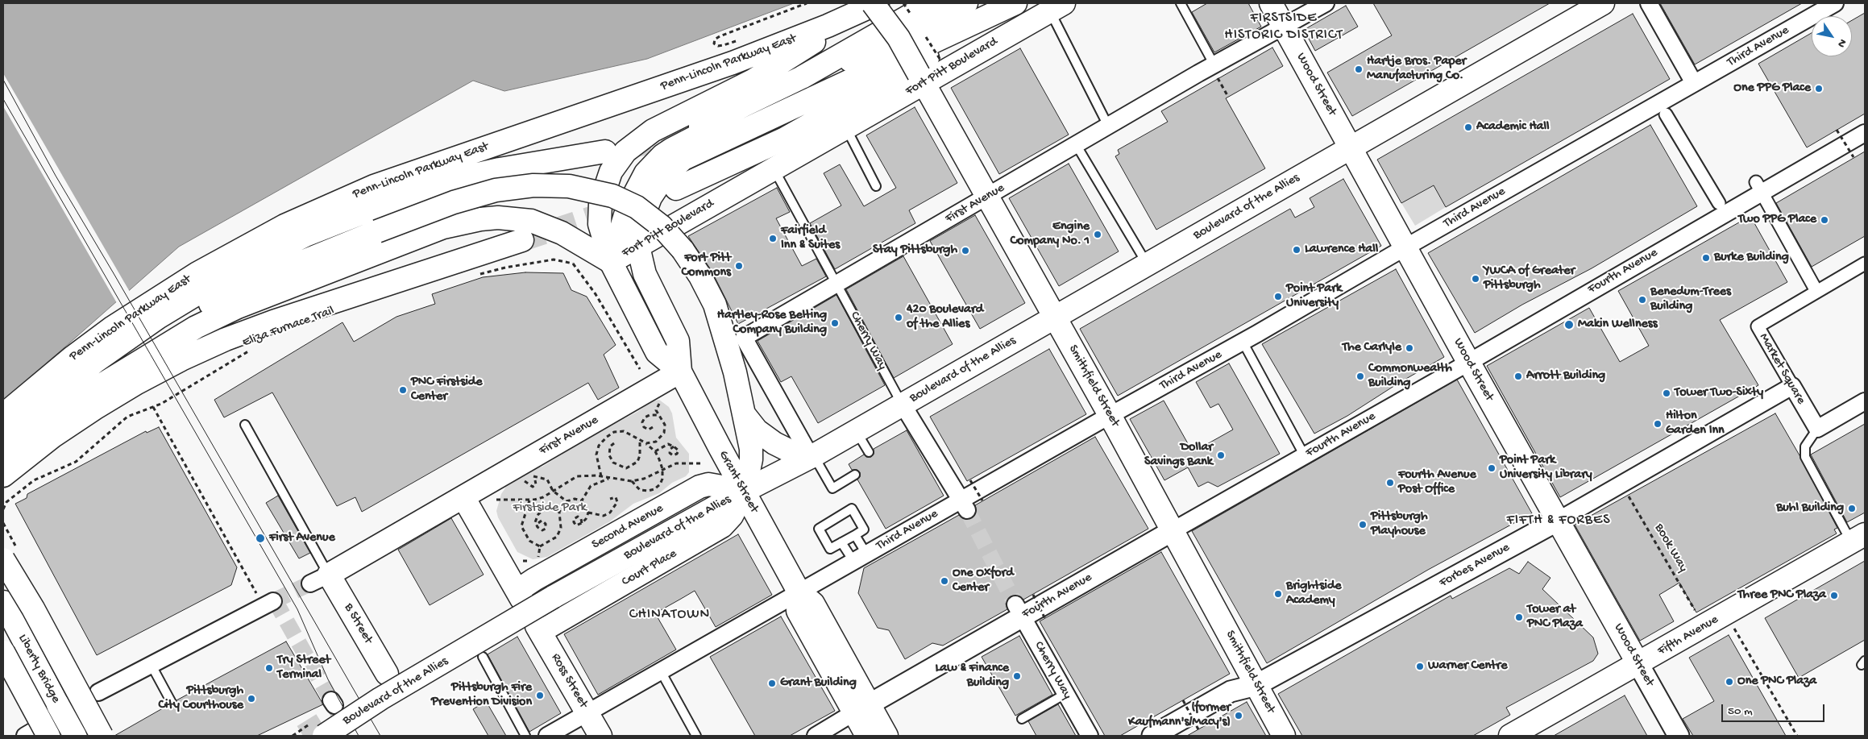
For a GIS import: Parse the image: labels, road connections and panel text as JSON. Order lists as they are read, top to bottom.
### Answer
{
  "streets": {
    "main road": [
      "Penn-Lincoln Parkway East",
      "Fort Pitt Boulevard",
      "Wood Street",
      "First Avenue",
      "Boulevard of the Allies",
      "Smithfield Street",
      "Grant Street",
      "Second Avenue",
      "Court Place",
      "B Street",
      "Fifth Avenue",
      "Liberty Bridge",
      "Ross Street"
    ],
    "street": [
      "Third Avenue",
      "Fourth Avenue",
      "Cherry Way",
      "Market Square",
      "Forbes Avenue"
    ],
    "path": ["Eliza Furnace Trail", "Book Way"]
  },
  "crossings": [
    ["Third Avenue", "Wood Street"],
    ["Third Avenue", "Cherry Way"],
    ["Third Avenue", "Smithfield Street"],
    ["Third Avenue", "Grant Street"],
    ["Third Avenue", "Ross Street"],
    ["Penn-Lincoln Parkway East", "Smithfield Street"],
    ["Penn-Lincoln Parkway East", "Grant Street"],
    ["Fort Pitt Boulevard", "Cherry Way"],
    ["Fort Pitt Boulevard", "Smithfield Street"],
    ["Fort Pitt Boulevard", "Grant Street"],
    ["Wood Street", "First Avenue"],
    ["Wood Street", "Boulevard of the Allies"],
    ["Wood Street", "Fourth Avenue"],
    ["Wood Street", "Forbes Avenue"],
    ["Wood Street", "Fifth Avenue"],
    ["First Avenue", "Boulevard of the Allies"],
    ["First Avenue", "Cherry Way"],
    ["First Avenue", "Smithfield Street"],
    ["First Avenue", "Grant Street"],
    ["First Avenue", "Second Avenue"],
    ["First Avenue", "B Street"],
    ["Boulevard of the Allies", "Cherry Way"],
    ["Boulevard of the Allies", "Smithfield Street"],
    ["Boulevard of the Allies", "Grant Street"],
    ["Boulevard of the Allies", "Second Avenue"],
    ["Boulevard of the Allies", "Court Place"],
    ["Fourth Avenue", "Cherry Way"],
    ["Fourth Avenue", "Smithfield Street"],
    ["Fourth Avenue", "Grant Street"],
    ["Market Square", "Forbes Avenue"],
    ["Smithfield Street", "Grant Street"],
    ["Smithfield Street", "Forbes Avenue"],
    ["Grant Street", "Second Avenue"],
    ["Grant Street", "Court Place"],
    ["Second Avenue", "Court Place"],
    ["Court Place", "Ross Street"]
  ],
  "districts": ["FIRSTSIDE HISTORIC DISTRICT", "FIFTH & FORBES", "CHINATOWN"],
  "parks": ["Firstside Park"],
  "places": [
    "Hartje Bros. Paper Manufacturing Co.",
    "One PPG Place",
    "Academic Hall",
    "Two PPG Place",
    "Engine Company No. 1",
    "Fairfield Inn & Suites",
    "Lawrence Hall",
    "Stay Pittsburgh",
    "Burke Building",
    "Fort Pitt Commons",
    "YWCA of Greater Pittsburgh",
    "Point Park University",
    "Benedum-Trees Building",
    "420 Boulevard of the Allies",
    "Hartley-Rose Belting Company Building",
    "Makin Wellness",
    "The Carlyle",
    "Commonwealth Building",
    "Arrott Building",
    "PNC Firstside Center",
    "Tower Two-Sixty",
    "Hilton Garden Inn",
    "Dollar Savings Bank",
    "Point Park University Library",
    "Fourth Avenue Post Office",
    "Buhl Building",
    "Pittsburgh Playhouse",
    "First Avenue",
    "One Oxford Center",
    "Brightside Academy",
    "Three PNC Plaza",
    "Tower at PNC Plaza",
    "Warner Centre",
    "Try Street Terminal",
    "Law & Finance Building",
    "One PNC Plaza",
    "Grant Building",
    "Pittsburgh Fire Prevention Division",
    "Pittsburgh City Courthouse",
    "(former Kaufmann's/Macy's)"
  ],
  "scale_bar": "50 m",
  "north": "bottom right"
}
